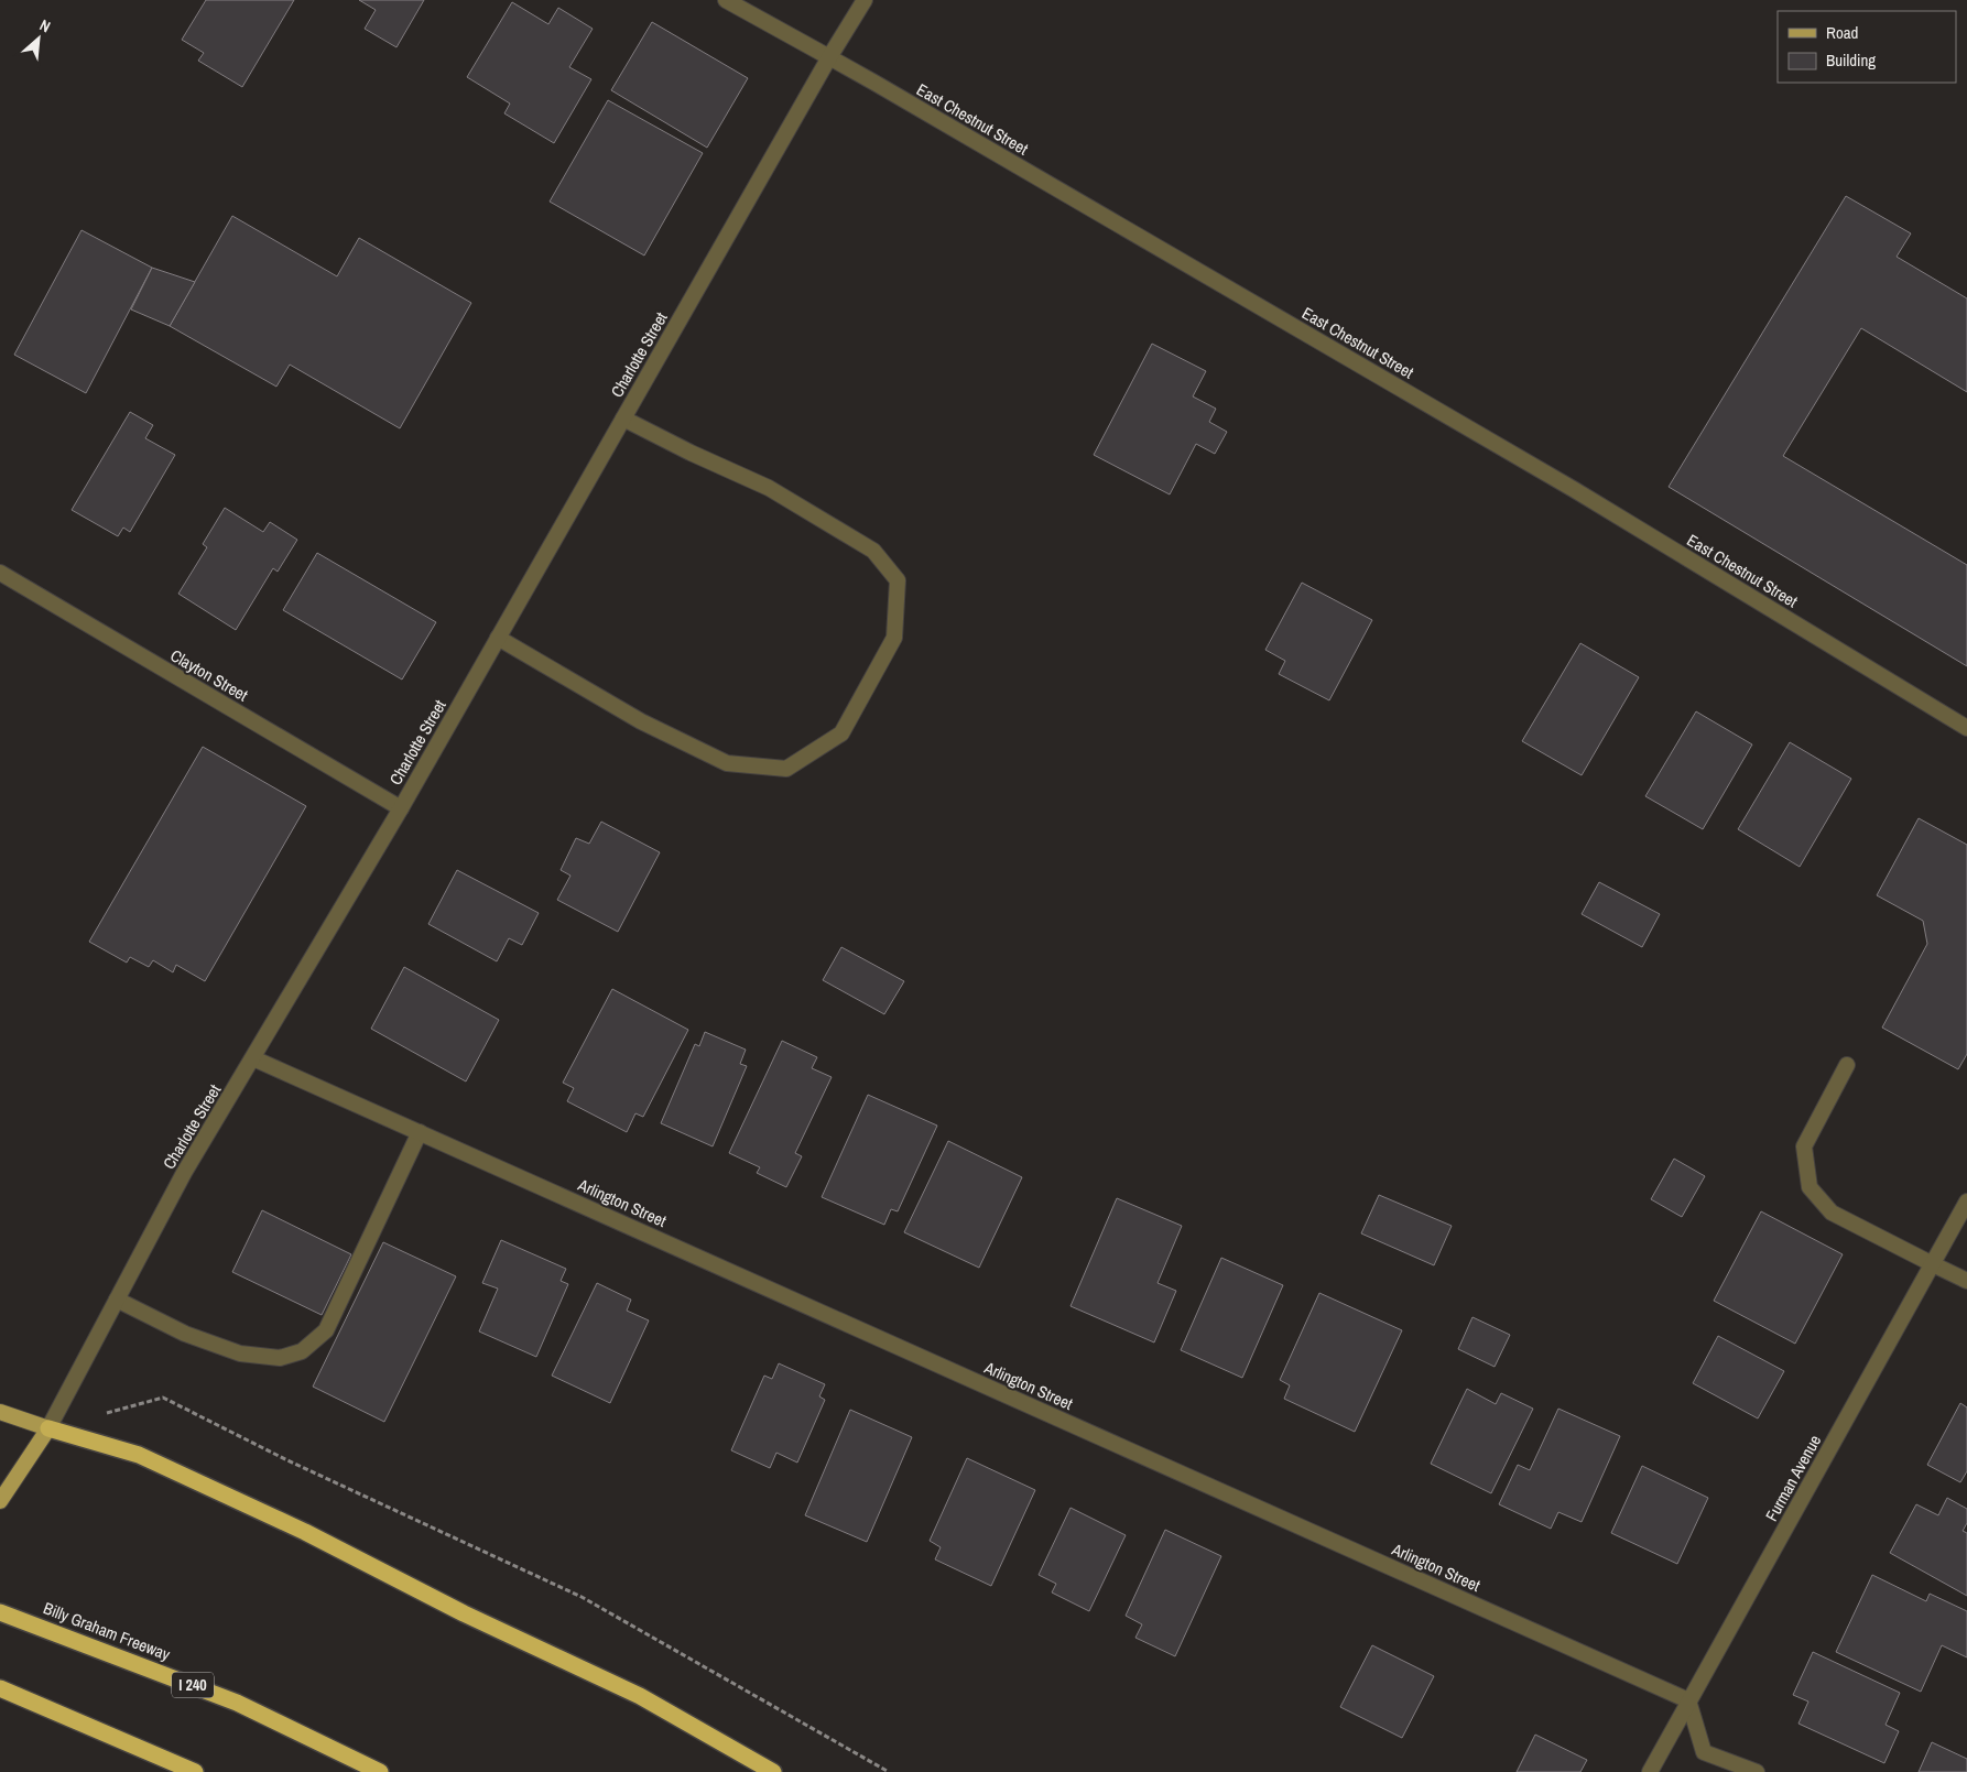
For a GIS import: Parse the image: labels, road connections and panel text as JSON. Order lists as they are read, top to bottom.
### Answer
{
  "streets": {
    "highway": ["Billy Graham Freeway", "I 240"],
    "main road": ["Charlotte Street"],
    "street": [
      "East Chestnut Street",
      "Clayton Street",
      "Arlington Street",
      "Furman Avenue"
    ]
  },
  "crossings": [
    ["East Chestnut Street", "Charlotte Street"],
    ["Charlotte Street", "Clayton Street"],
    ["Charlotte Street", "Arlington Street"],
    ["Arlington Street", "Furman Avenue"]
  ],
  "legend": ["Road", "Building"],
  "north": "top right"
}
